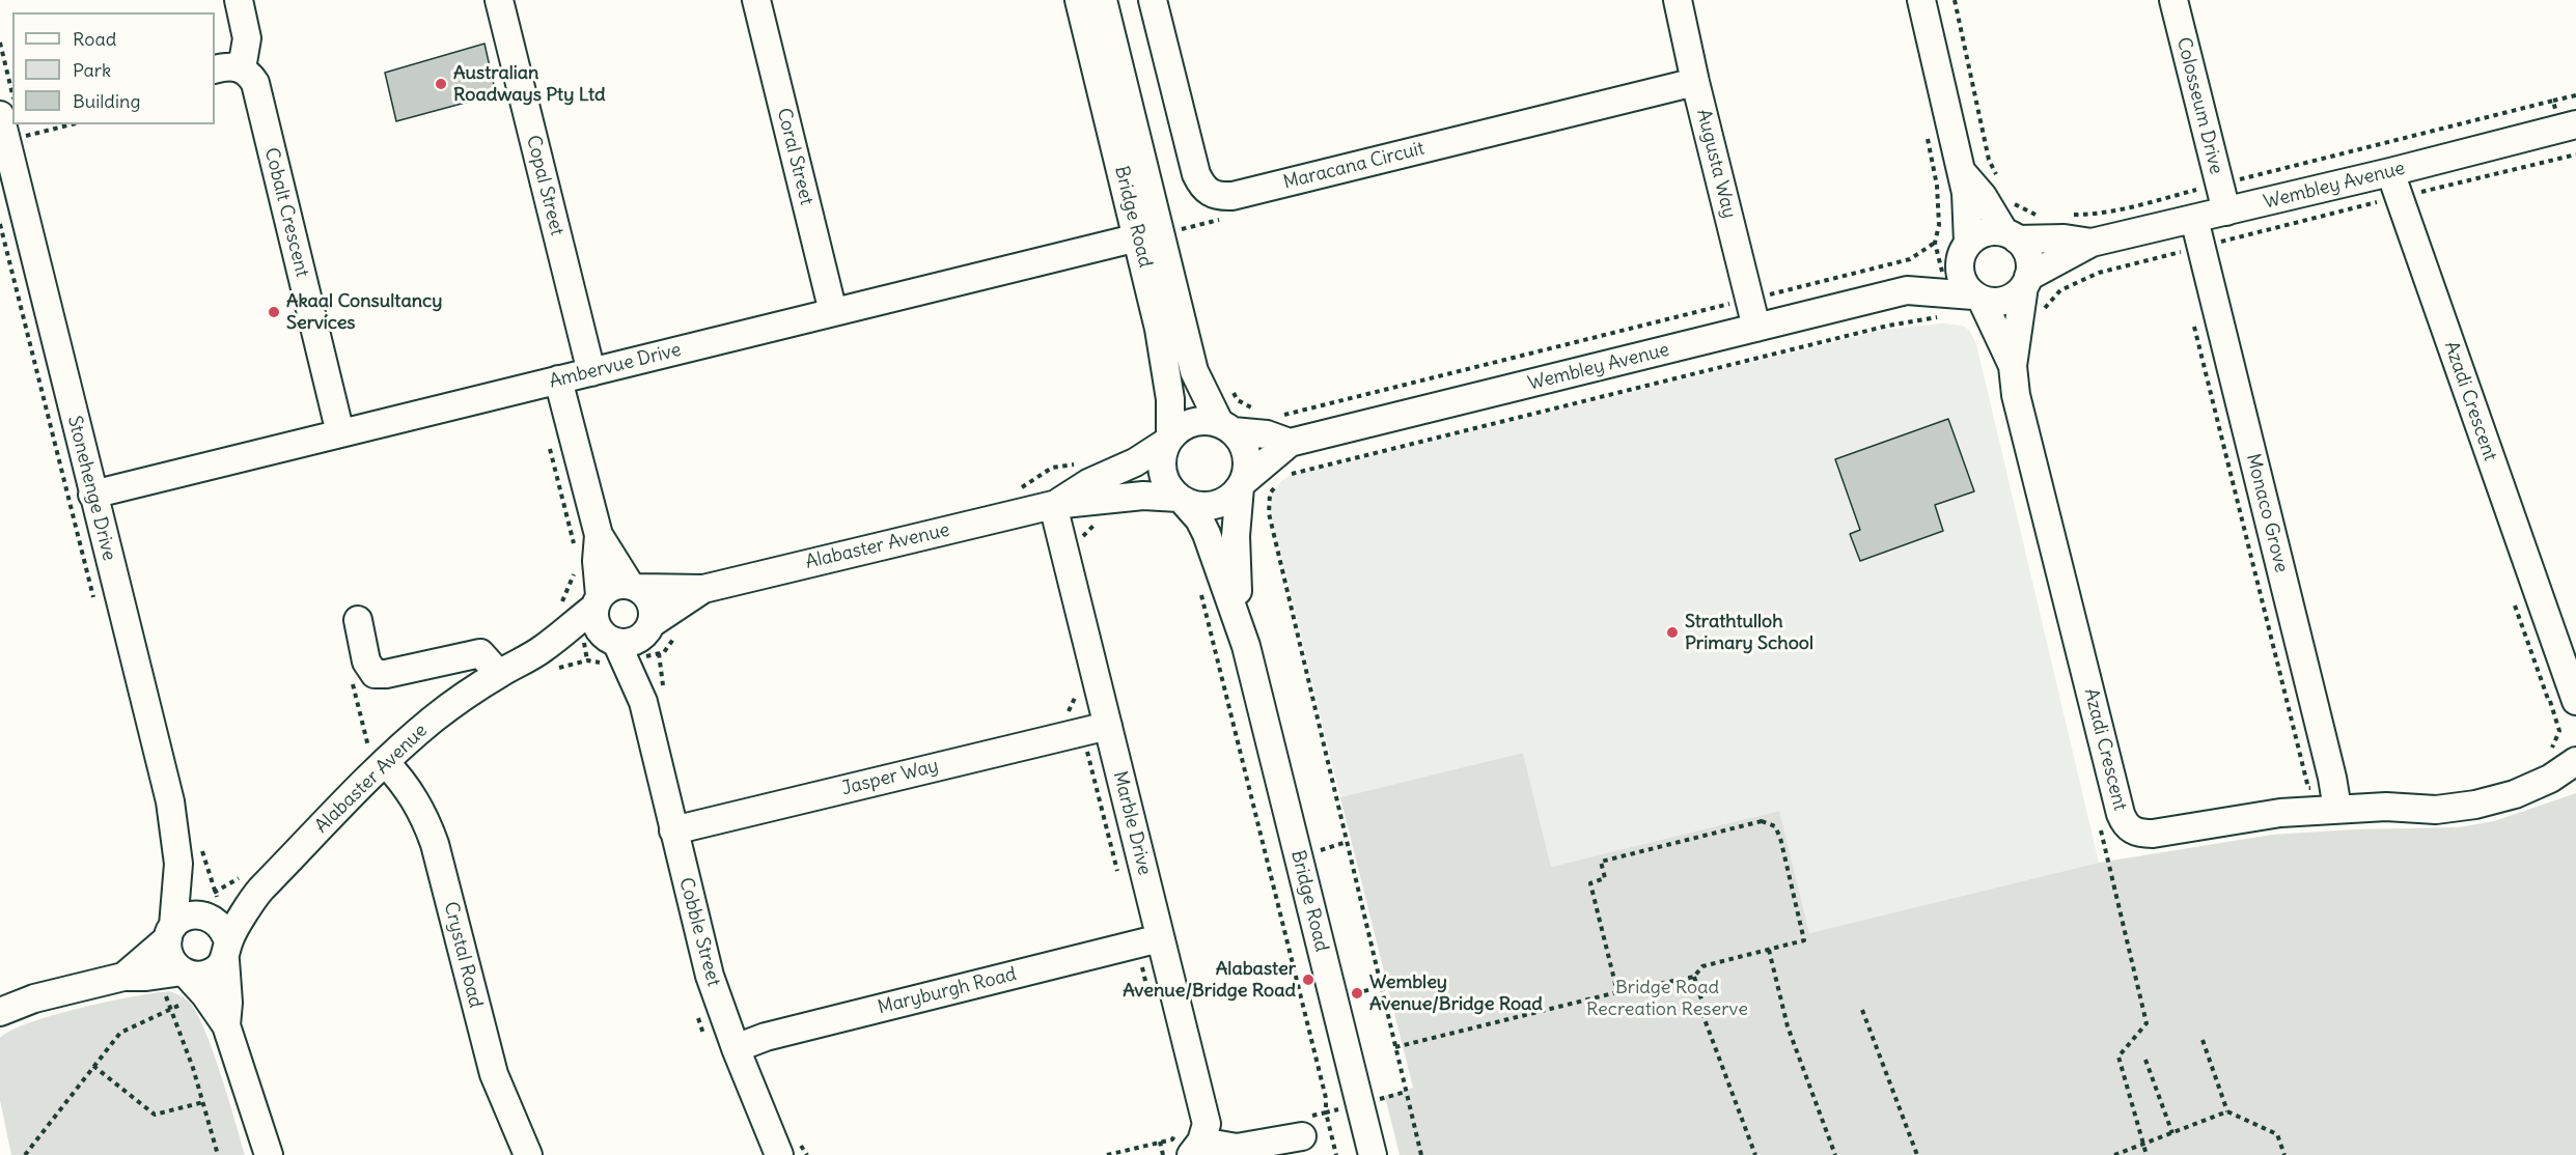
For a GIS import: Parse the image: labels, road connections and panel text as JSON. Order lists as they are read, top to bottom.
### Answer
{
  "streets": {
    "street": [
      "Colosseum Drive",
      "Coral Street",
      "Augusta Way",
      "Maracana Circuit",
      "Copal Street",
      "Wembley Avenue",
      "Cobalt Crescent",
      "Bridge Road",
      "Ambervue Drive",
      "Azadi Crescent",
      "Stonehenge Drive",
      "Monaco Grove",
      "Alabaster Avenue",
      "Jasper Way",
      "Marble Drive",
      "Cobble Street",
      "Crystal Road",
      "Maryburgh Road"
    ]
  },
  "crossings": [
    ["Colosseum Drive", "Wembley Avenue"],
    ["Coral Street", "Ambervue Drive"],
    ["Augusta Way", "Maracana Circuit"],
    ["Augusta Way", "Wembley Avenue"],
    ["Copal Street", "Ambervue Drive"],
    ["Wembley Avenue", "Bridge Road"],
    ["Wembley Avenue", "Azadi Crescent"],
    ["Wembley Avenue", "Monaco Grove"],
    ["Wembley Avenue", "Alabaster Avenue"],
    ["Cobalt Crescent", "Ambervue Drive"],
    ["Bridge Road", "Ambervue Drive"],
    ["Bridge Road", "Alabaster Avenue"],
    ["Ambervue Drive", "Stonehenge Drive"],
    ["Azadi Crescent", "Monaco Grove"],
    ["Stonehenge Drive", "Alabaster Avenue"],
    ["Alabaster Avenue", "Marble Drive"],
    ["Alabaster Avenue", "Cobble Street"],
    ["Alabaster Avenue", "Crystal Road"],
    ["Jasper Way", "Marble Drive"],
    ["Jasper Way", "Cobble Street"],
    ["Marble Drive", "Maryburgh Road"],
    ["Cobble Street", "Maryburgh Road"]
  ],
  "parks": ["Bridge Road Recreation Reserve"],
  "places": [
    "Australian Roadways Pty Ltd",
    "Akaal Consultancy Services",
    "Strathtulloh Primary School",
    "Alabaster Avenue/Bridge Road",
    "Wembley Avenue/Bridge Road"
  ],
  "legend": ["Road", "Park", "Building"]
}
